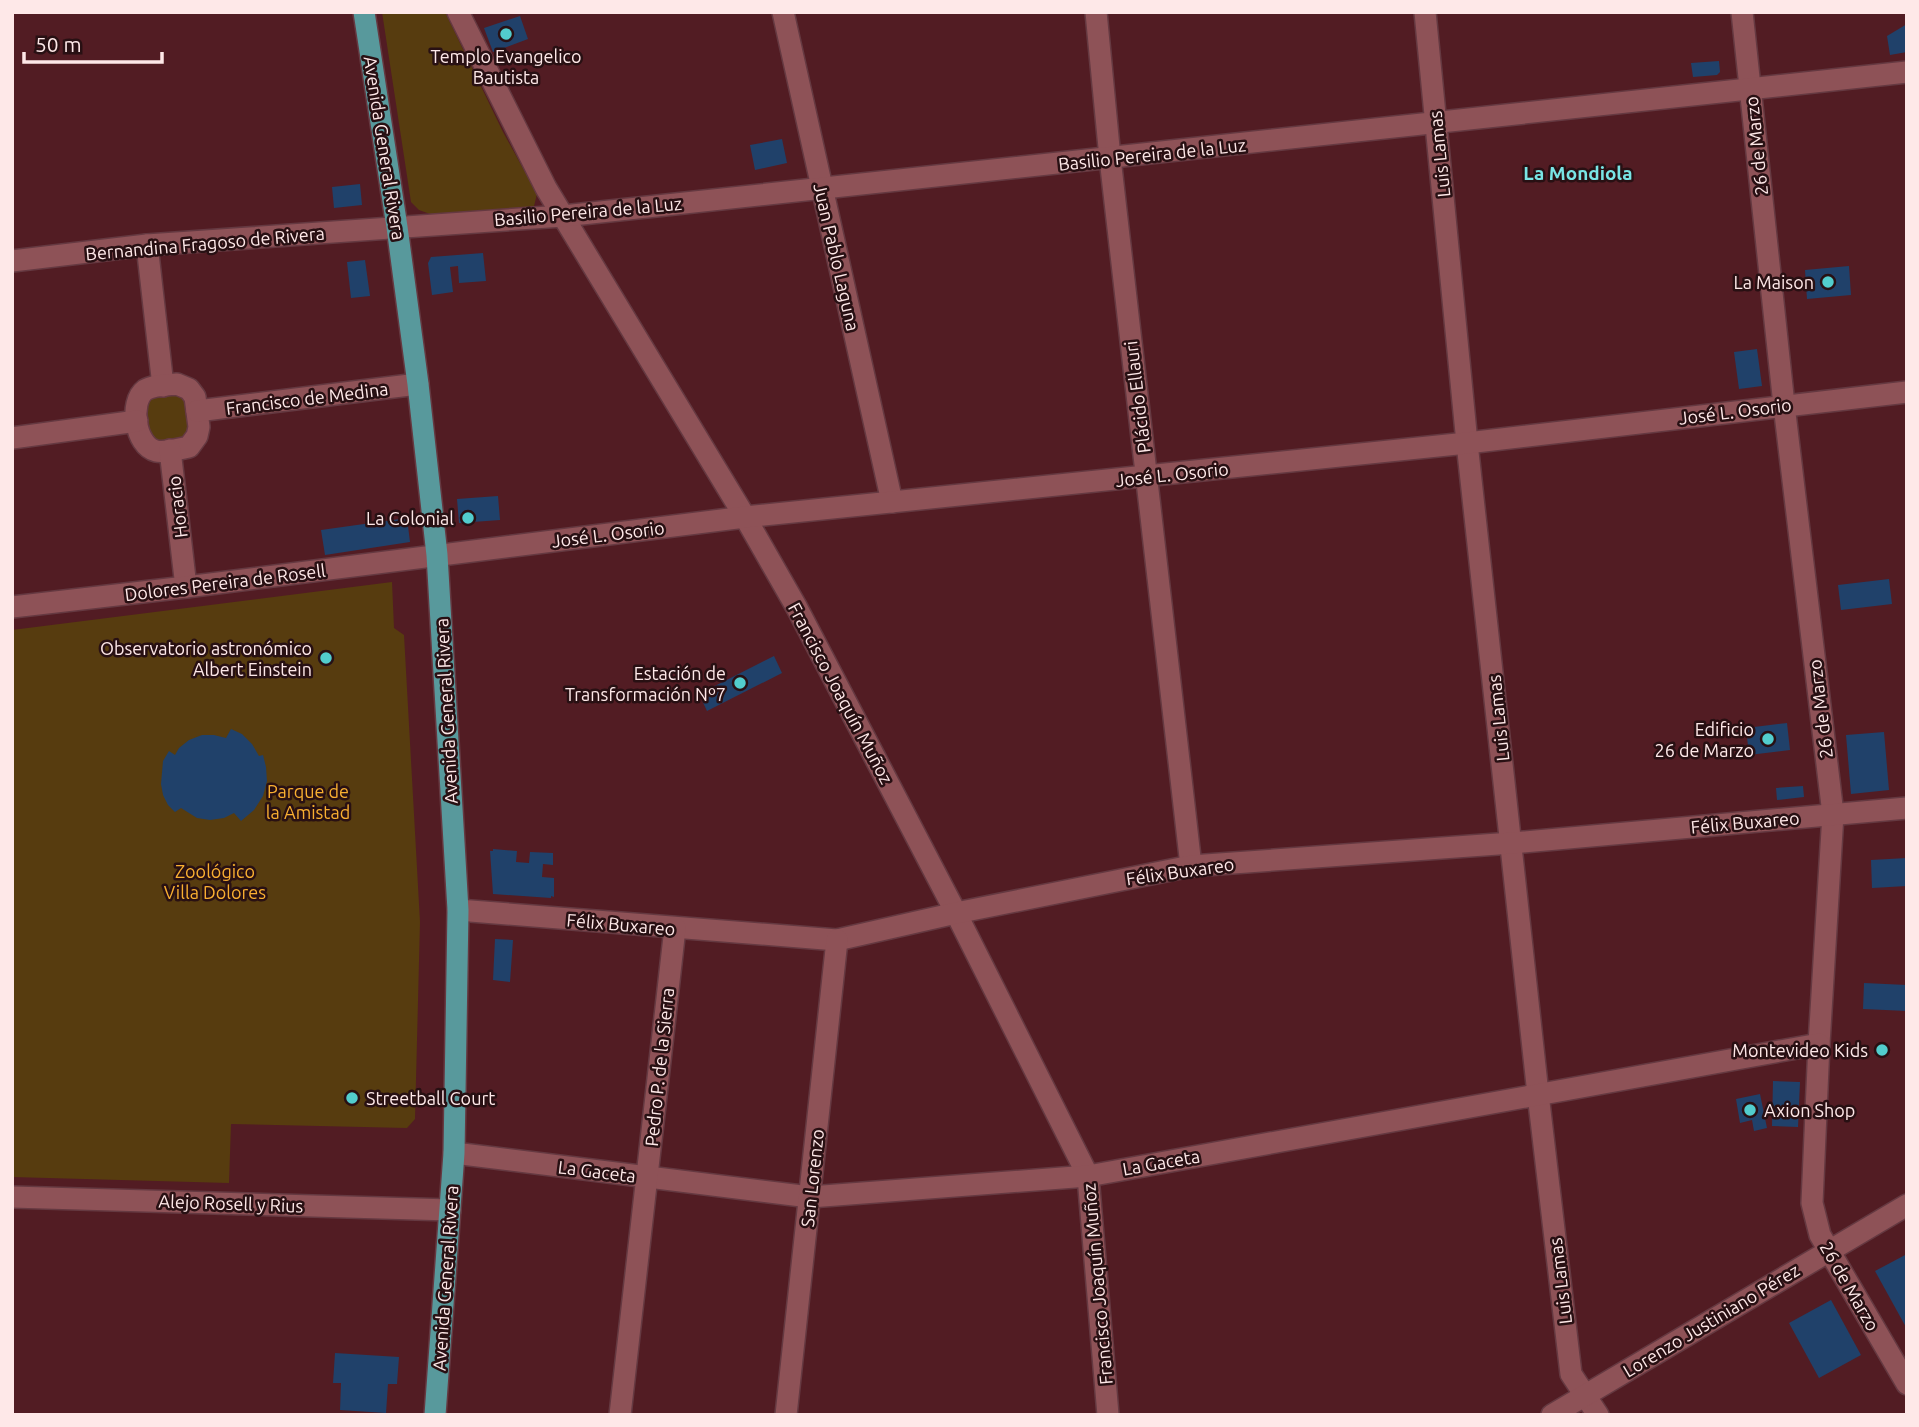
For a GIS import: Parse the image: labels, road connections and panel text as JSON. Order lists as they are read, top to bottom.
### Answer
{
  "streets": {
    "main road": ["Avenida General Rivera"],
    "street": [
      "26 de Marzo",
      "Basilio Pereira de la Luz",
      "Luis Lamas",
      "Bernandina Fragoso de Rivera",
      "Juan Pablo Laguna",
      "Plácido Ellauri",
      "Francisco de Medina",
      "José L. Osorio",
      "Horacio",
      "Dolores Pereira de Rosell",
      "Francisco Joaquín Muñoz",
      "Félix Buxareo",
      "Pedro P. de la Sierra",
      "La Gaceta",
      "San Lorenzo",
      "Alejo Rosell y Rius",
      "Lorenzo Justiniano Pérez"
    ]
  },
  "crossings": [
    ["26 de Marzo", "Basilio Pereira de la Luz"],
    ["26 de Marzo", "José L. Osorio"],
    ["26 de Marzo", "Félix Buxareo"],
    ["26 de Marzo", "La Gaceta"],
    ["26 de Marzo", "Lorenzo Justiniano Pérez"],
    ["Avenida General Rivera", "Basilio Pereira de la Luz"],
    ["Avenida General Rivera", "Bernandina Fragoso de Rivera"],
    ["Avenida General Rivera", "Francisco de Medina"],
    ["Avenida General Rivera", "José L. Osorio"],
    ["Avenida General Rivera", "Dolores Pereira de Rosell"],
    ["Avenida General Rivera", "Félix Buxareo"],
    ["Avenida General Rivera", "La Gaceta"],
    ["Avenida General Rivera", "Alejo Rosell y Rius"],
    ["Basilio Pereira de la Luz", "Luis Lamas"],
    ["Basilio Pereira de la Luz", "Bernandina Fragoso de Rivera"],
    ["Basilio Pereira de la Luz", "Juan Pablo Laguna"],
    ["Basilio Pereira de la Luz", "Plácido Ellauri"],
    ["Basilio Pereira de la Luz", "Francisco Joaquín Muñoz"],
    ["Luis Lamas", "José L. Osorio"],
    ["Luis Lamas", "Félix Buxareo"],
    ["Luis Lamas", "La Gaceta"],
    ["Luis Lamas", "Lorenzo Justiniano Pérez"],
    ["Juan Pablo Laguna", "José L. Osorio"],
    ["Plácido Ellauri", "José L. Osorio"],
    ["Plácido Ellauri", "Félix Buxareo"],
    ["Francisco de Medina", "Horacio"],
    ["José L. Osorio", "Dolores Pereira de Rosell"],
    ["José L. Osorio", "Francisco Joaquín Muñoz"],
    ["Horacio", "Dolores Pereira de Rosell"],
    ["Francisco Joaquín Muñoz", "Félix Buxareo"],
    ["Francisco Joaquín Muñoz", "La Gaceta"],
    ["Félix Buxareo", "Pedro P. de la Sierra"],
    ["Félix Buxareo", "San Lorenzo"],
    ["Pedro P. de la Sierra", "La Gaceta"],
    ["La Gaceta", "San Lorenzo"]
  ],
  "districts": ["La Mondiola"],
  "parks": ["Parque de la Amistad", "Zoológico Villa Dolores"],
  "places": [
    "Templo Evangelico Bautista",
    "La Maison",
    "La Colonial",
    "Observatorio astronómico Albert Einstein",
    "Estación de Transformación Nº7",
    "Edificio 26 de Marzo",
    "Montevideo Kids",
    "Streetball Court",
    "Axion Shop"
  ],
  "scale_bar": "50 m"
}
